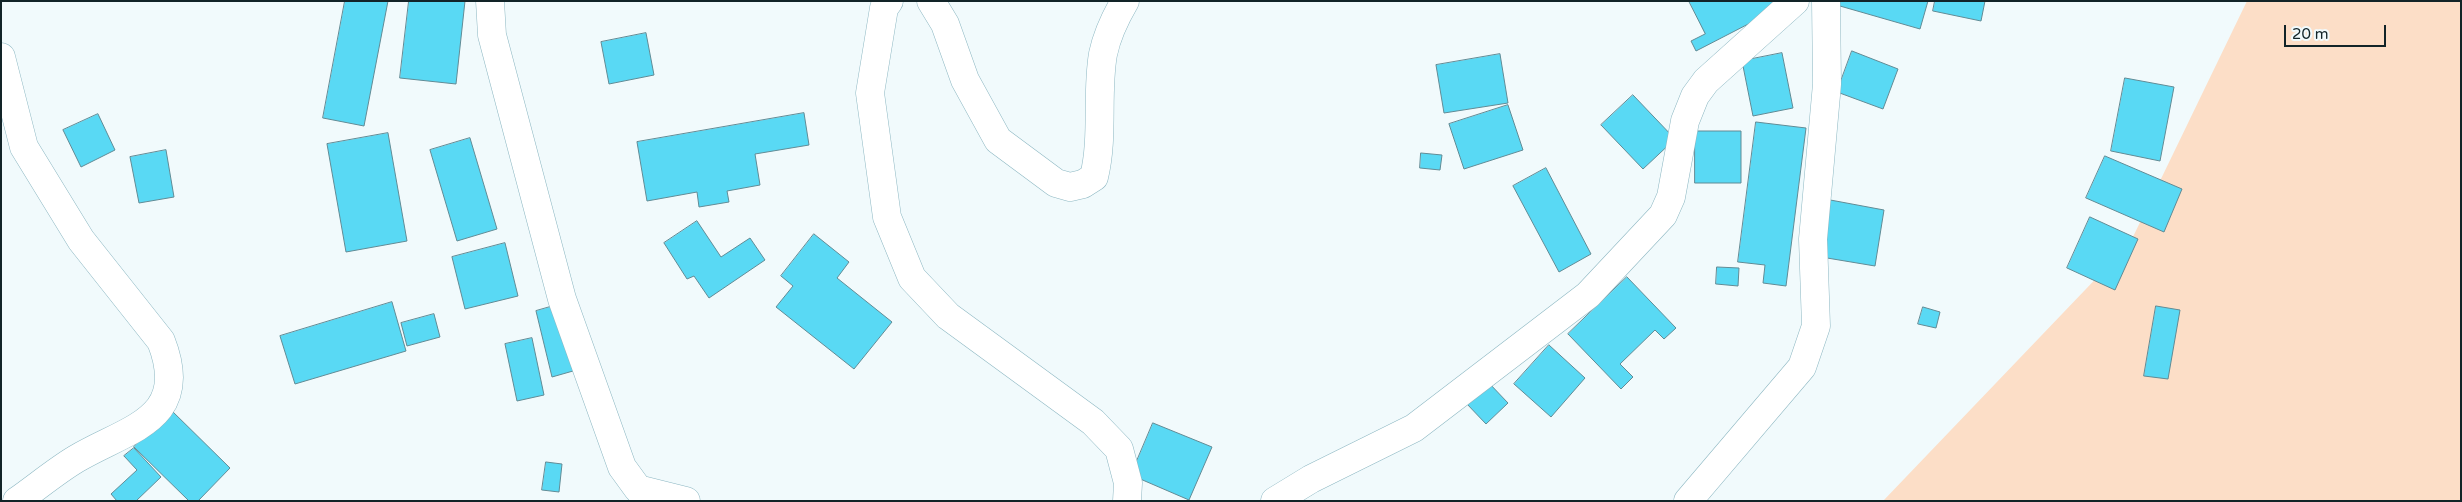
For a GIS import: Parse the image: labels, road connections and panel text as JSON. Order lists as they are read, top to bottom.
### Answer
{
  "scale_bar": "20 m"
}
